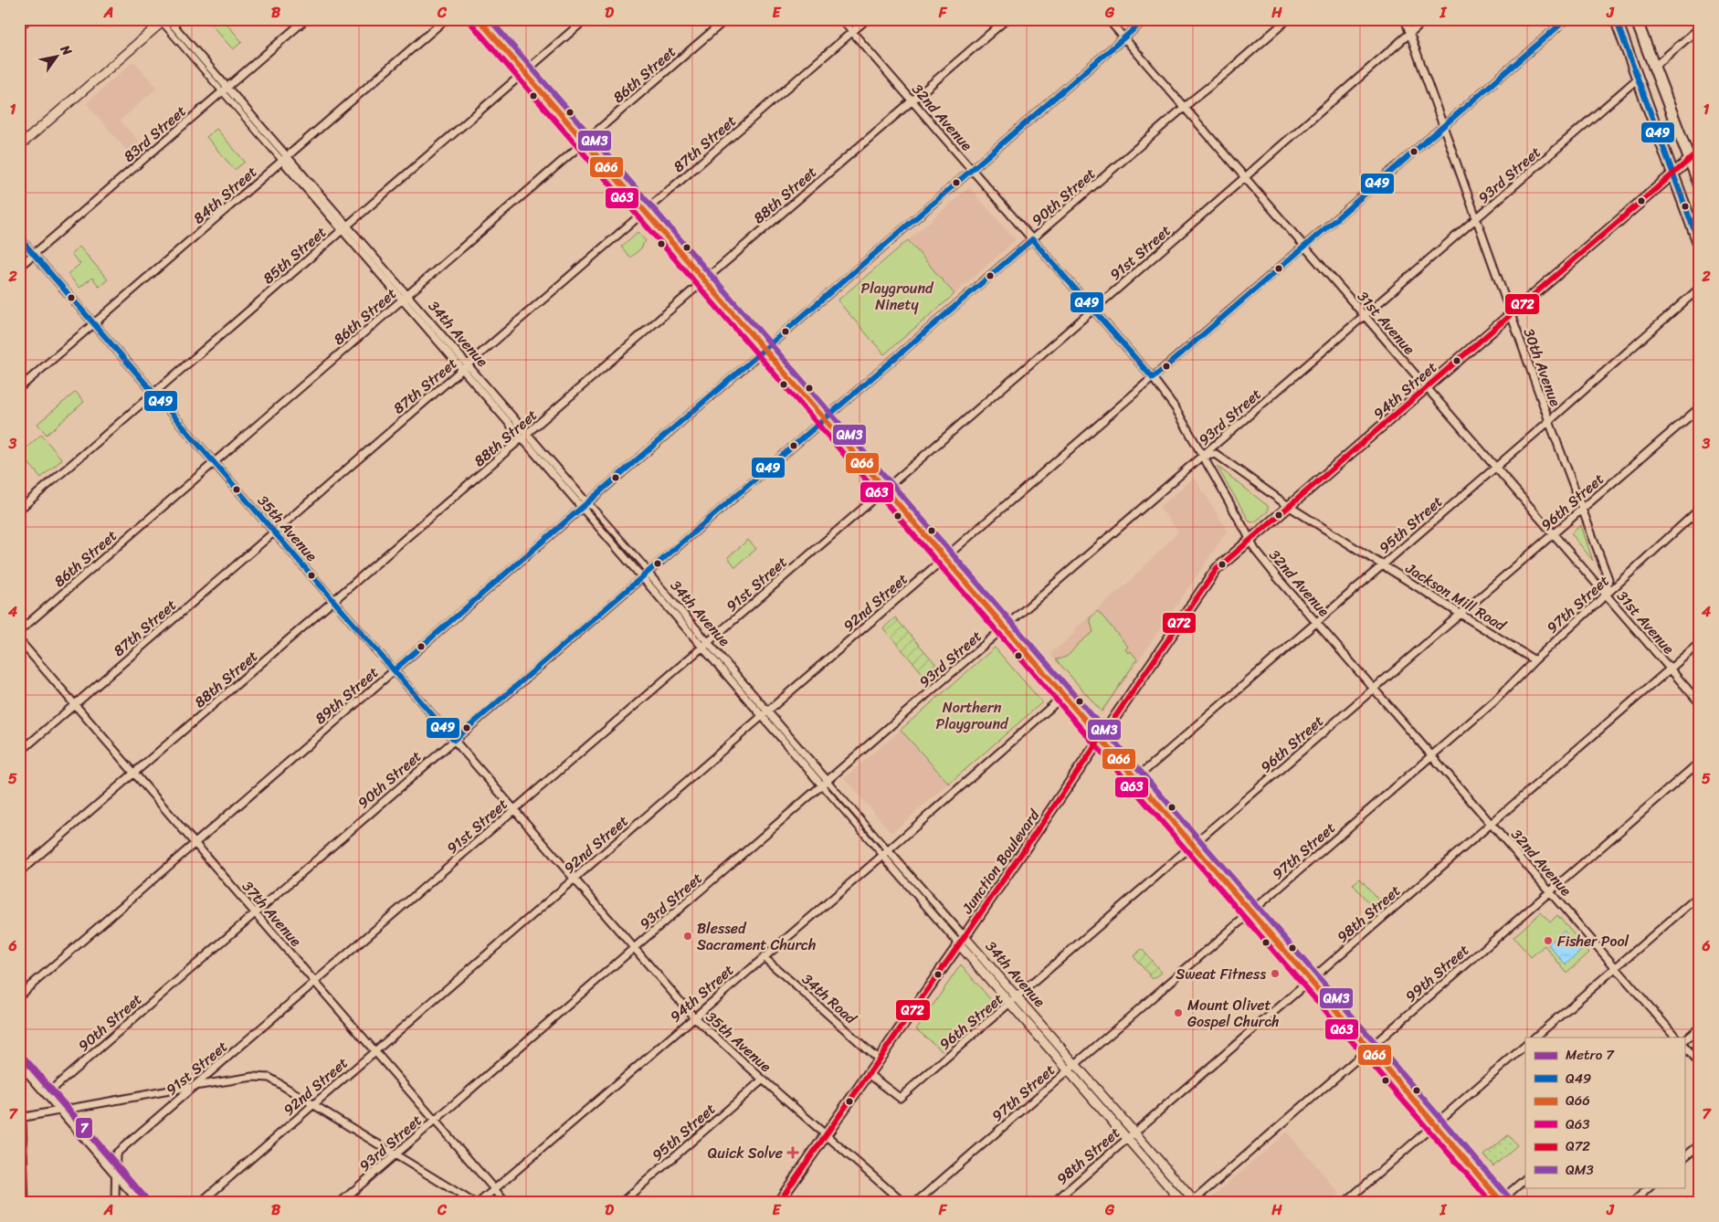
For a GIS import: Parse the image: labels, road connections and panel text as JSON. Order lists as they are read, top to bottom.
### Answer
{
  "streets": {
    "main road": ["94th Street", "Junction Boulevard"],
    "street": [
      "86th Street",
      "32nd Avenue",
      "83rd Street",
      "87th Street",
      "93rd Street",
      "84th Street",
      "88th Street",
      "90th Street",
      "91st Street",
      "85th Street",
      "31st Avenue",
      "34th Avenue",
      "30th Avenue",
      "96th Street",
      "95th Street",
      "35th Avenue",
      "Jackson Mill Road",
      "92nd Street",
      "97th Street",
      "89th Street",
      "37th Avenue",
      "98th Street",
      "99th Street",
      "34th Road"
    ]
  },
  "crossings": [
    ["86th Street", "34th Avenue"],
    ["86th Street", "35th Avenue"],
    ["32nd Avenue", "87th Street"],
    ["32nd Avenue", "93rd Street"],
    ["32nd Avenue", "88th Street"],
    ["32nd Avenue", "90th Street"],
    ["32nd Avenue", "91st Street"],
    ["32nd Avenue", "94th Street"],
    ["32nd Avenue", "96th Street"],
    ["32nd Avenue", "95th Street"],
    ["32nd Avenue", "Jackson Mill Road"],
    ["32nd Avenue", "92nd Street"],
    ["32nd Avenue", "97th Street"],
    ["32nd Avenue", "89th Street"],
    ["32nd Avenue", "Junction Boulevard"],
    ["32nd Avenue", "98th Street"],
    ["32nd Avenue", "99th Street"],
    ["83rd Street", "34th Avenue"],
    ["83rd Street", "35th Avenue"],
    ["87th Street", "34th Avenue"],
    ["87th Street", "35th Avenue"],
    ["87th Street", "37th Avenue"],
    ["93rd Street", "31st Avenue"],
    ["93rd Street", "34th Avenue"],
    ["93rd Street", "30th Avenue"],
    ["93rd Street", "35th Avenue"],
    ["93rd Street", "Jackson Mill Road"],
    ["93rd Street", "37th Avenue"],
    ["84th Street", "34th Avenue"],
    ["84th Street", "35th Avenue"],
    ["88th Street", "34th Avenue"],
    ["88th Street", "35th Avenue"],
    ["88th Street", "37th Avenue"],
    ["90th Street", "31st Avenue"],
    ["90th Street", "34th Avenue"],
    ["90th Street", "35th Avenue"],
    ["90th Street", "37th Avenue"],
    ["91st Street", "31st Avenue"],
    ["91st Street", "34th Avenue"],
    ["91st Street", "30th Avenue"],
    ["91st Street", "35th Avenue"],
    ["91st Street", "37th Avenue"],
    ["85th Street", "34th Avenue"],
    ["85th Street", "35th Avenue"],
    ["31st Avenue", "30th Avenue"],
    ["31st Avenue", "94th Street"],
    ["31st Avenue", "96th Street"],
    ["31st Avenue", "95th Street"],
    ["31st Avenue", "92nd Street"],
    ["31st Avenue", "97th Street"],
    ["31st Avenue", "89th Street"],
    ["31st Avenue", "98th Street"],
    ["34th Avenue", "94th Street"],
    ["34th Avenue", "96th Street"],
    ["34th Avenue", "92nd Street"],
    ["34th Avenue", "97th Street"],
    ["34th Avenue", "89th Street"],
    ["34th Avenue", "Junction Boulevard"],
    ["34th Avenue", "98th Street"],
    ["34th Avenue", "99th Street"],
    ["30th Avenue", "94th Street"],
    ["30th Avenue", "96th Street"],
    ["30th Avenue", "95th Street"],
    ["30th Avenue", "92nd Street"],
    ["30th Avenue", "97th Street"],
    ["94th Street", "35th Avenue"],
    ["94th Street", "Jackson Mill Road"],
    ["94th Street", "Junction Boulevard"],
    ["94th Street", "37th Avenue"],
    ["94th Street", "34th Road"],
    ["96th Street", "Jackson Mill Road"],
    ["96th Street", "Junction Boulevard"],
    ["95th Street", "35th Avenue"],
    ["95th Street", "Jackson Mill Road"],
    ["35th Avenue", "92nd Street"],
    ["35th Avenue", "89th Street"],
    ["35th Avenue", "Junction Boulevard"],
    ["Jackson Mill Road", "97th Street"],
    ["92nd Street", "37th Avenue"],
    ["89th Street", "37th Avenue"],
    ["Junction Boulevard", "34th Road"]
  ],
  "parks": ["Playground Ninety", "Northern Playground"],
  "places": {
    "other": [
      "Blessed Sacrament Church",
      "Fisher Pool",
      "Sweat Fitness",
      "Mount Olivet Gospel Church"
    ],
    "health": ["Quick Solve"]
  },
  "lines": [
    "transit line Q49",
    "transit line Q66",
    "transit line QM3",
    "transit line Q63",
    "transit line Q72",
    "metro line 7"
  ],
  "legend": [
    "Metro 7",
    "Q49",
    "Q66",
    "Q63",
    "Q72",
    "QM3"
  ],
  "north": "top right",
  "grid": {
    "columns": [
      "A",
      "B",
      "C",
      "D",
      "E",
      "F",
      "G",
      "H",
      "I",
      "J"
    ],
    "rows": [
      "1",
      "2",
      "3",
      "4",
      "5",
      "6",
      "7"
    ]
  }
}
